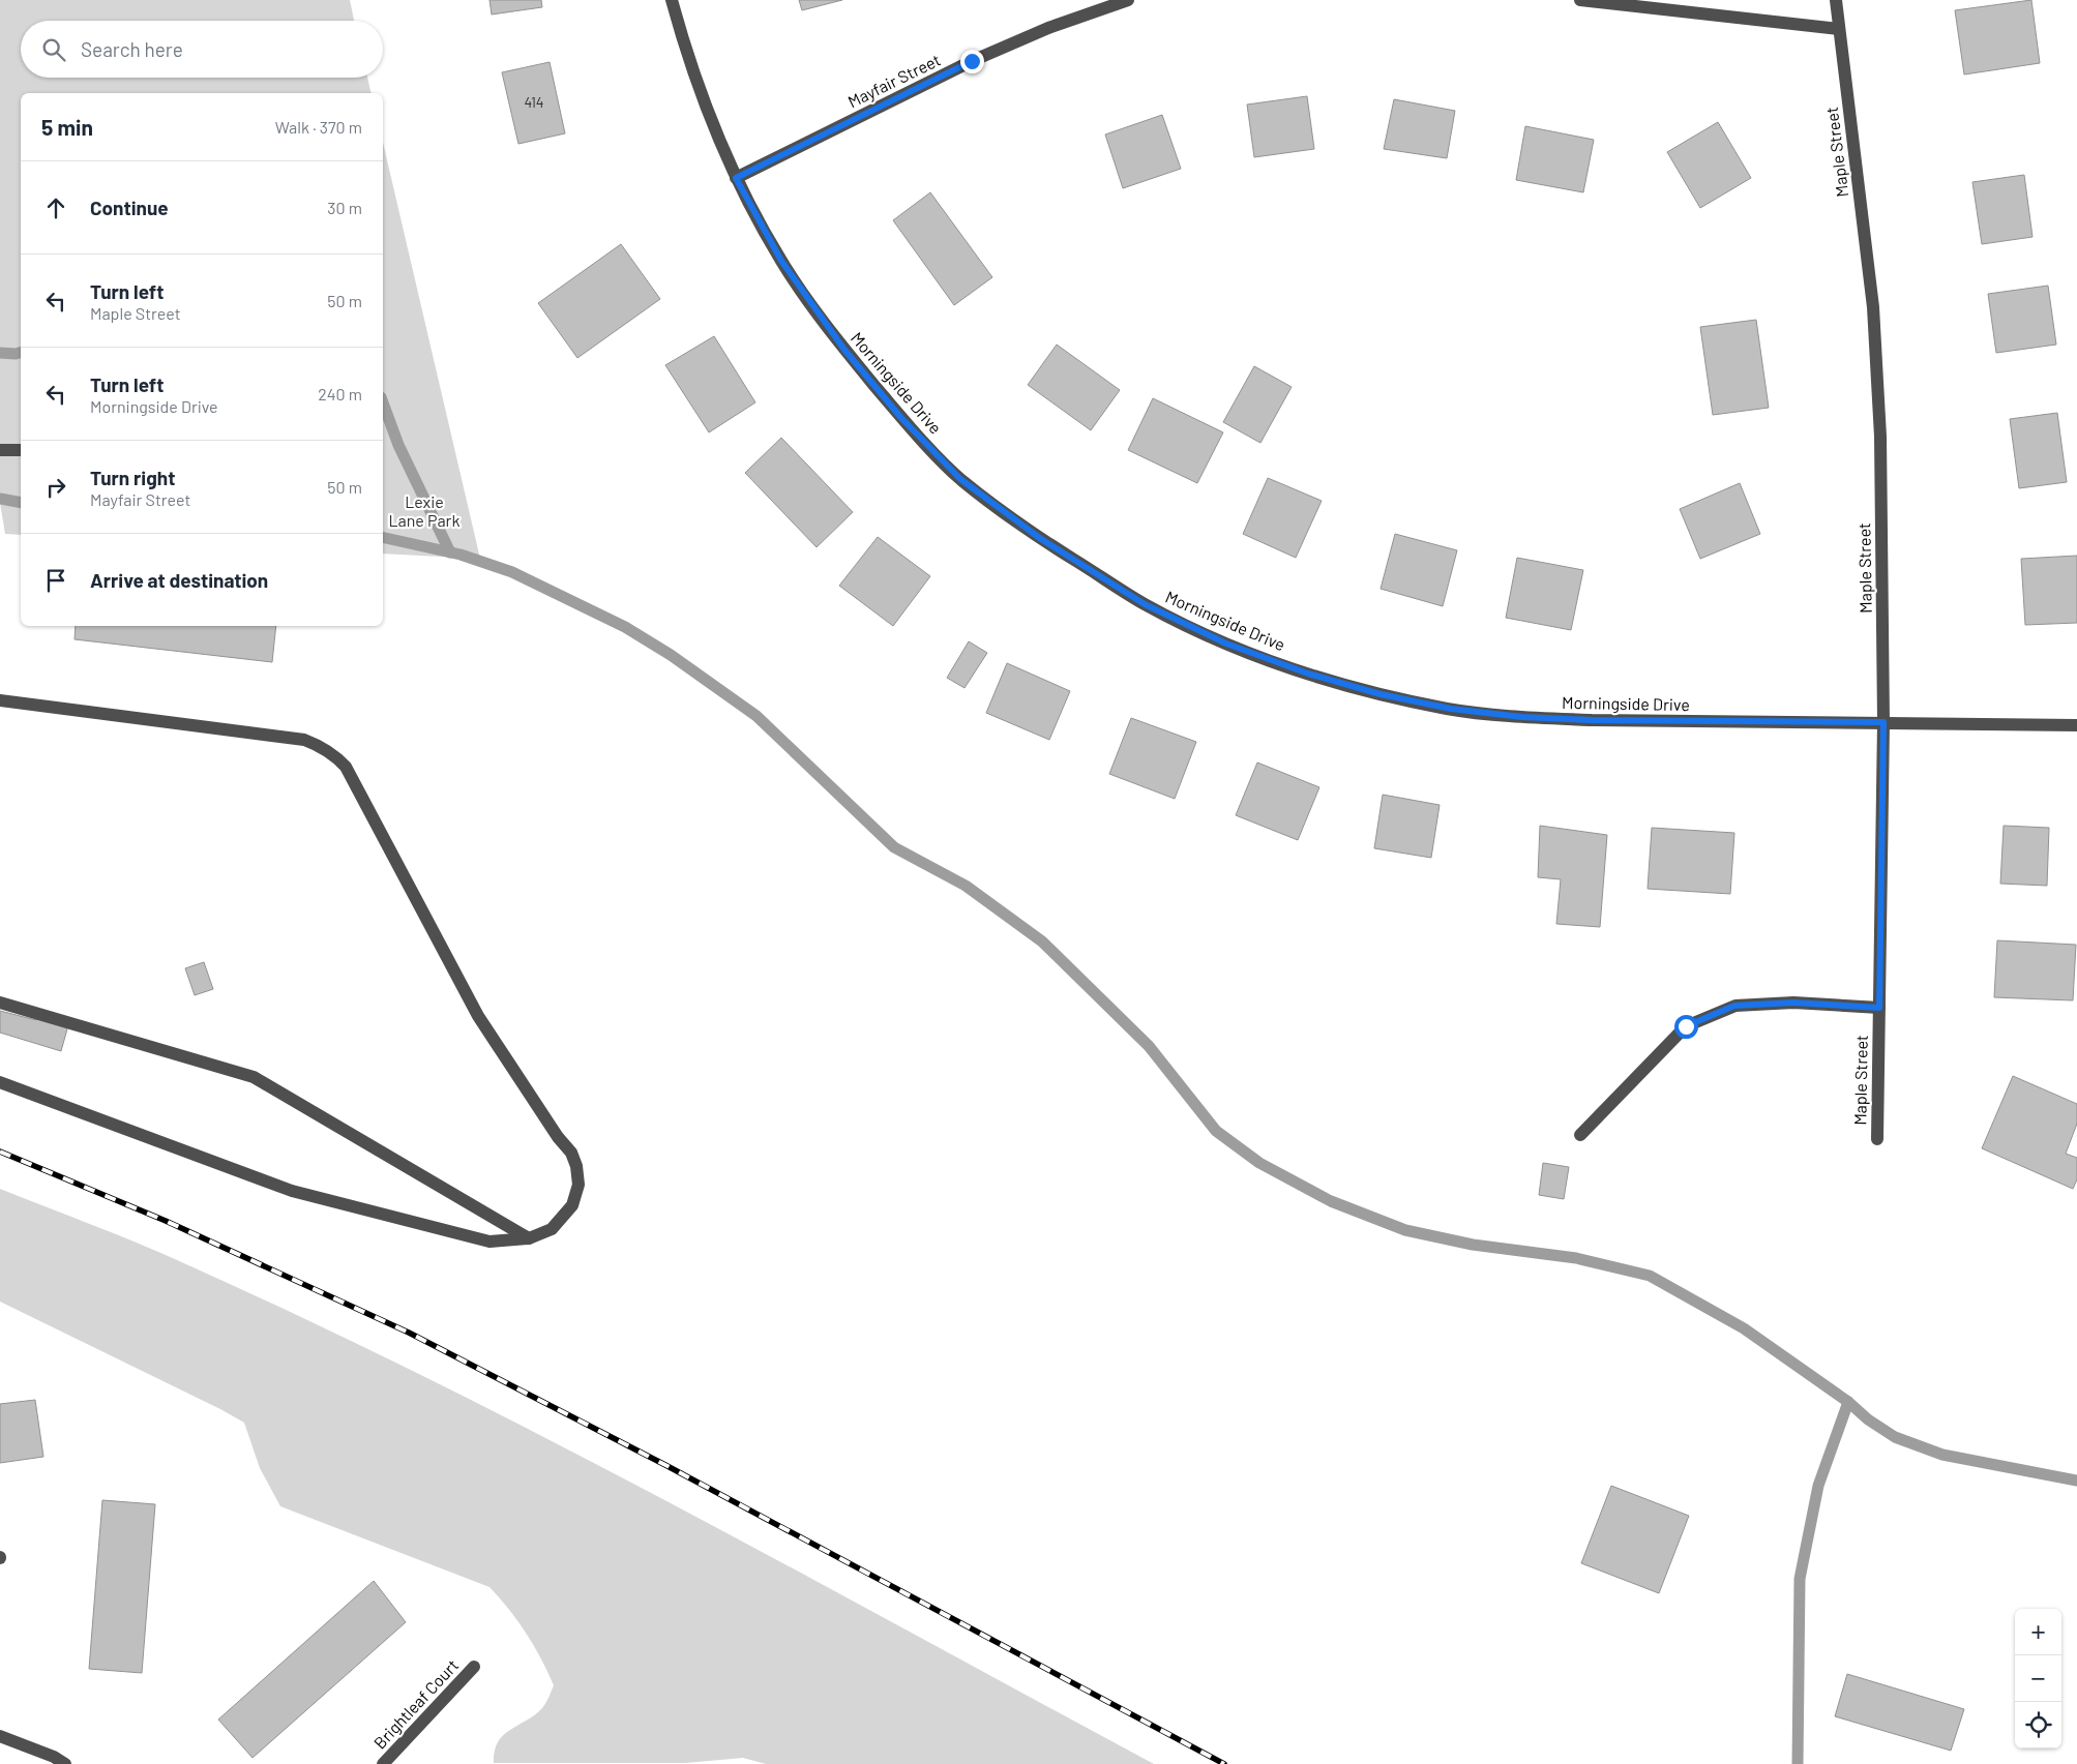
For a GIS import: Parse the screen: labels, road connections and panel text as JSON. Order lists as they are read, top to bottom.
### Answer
{
  "streets": {
    "street": [
      "Mayfair Street",
      "Maple Street",
      "Morningside Drive",
      "Brightleaf Court"
    ]
  },
  "crossings": [
    ["Mayfair Street", "Morningside Drive"],
    ["Maple Street", "Morningside Drive"]
  ],
  "parks": ["Lexie Lane Park"],
  "house_numbers": ["414"],
  "page": {
    "search": "Search here",
    "heading": ["5 min", "Walk · 370 m"],
    "list": [
      ["Continue", "30 m"],
      ["Turn left", "Maple Street", "50 m"],
      ["Turn left", "Morningside Drive", "240 m"],
      ["Turn right", "Mayfair Street", "50 m"],
      "Arrive at destination"
    ],
    "map_buttons": ["+", "−"]
  }
}
